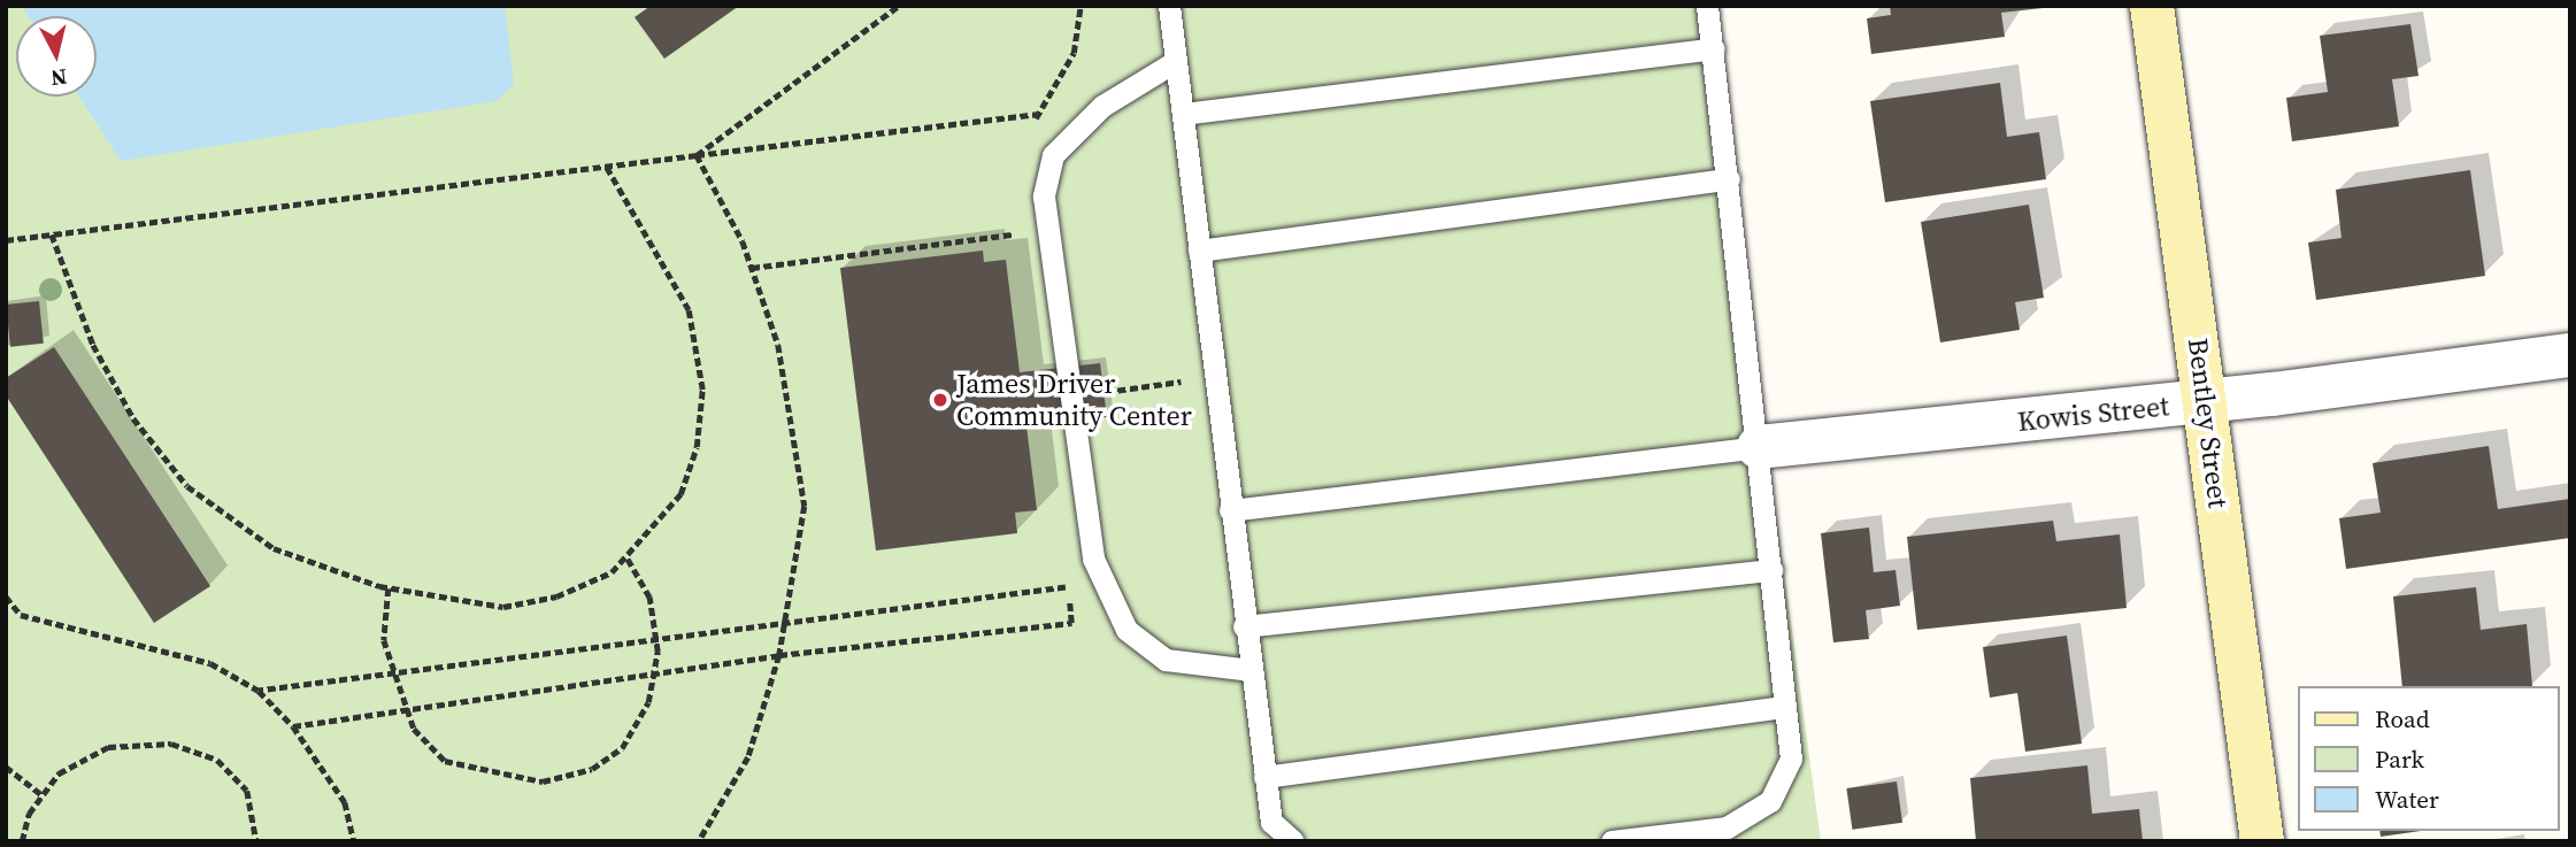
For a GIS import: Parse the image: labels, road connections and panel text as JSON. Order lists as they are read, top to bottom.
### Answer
{
  "streets": {
    "street": ["Kowis Street", "Bentley Street"]
  },
  "crossings": [
    ["Kowis Street", "Bentley Street"]
  ],
  "places": ["James Driver Community Center"],
  "legend": ["Road", "Park", "Water"],
  "north": "bottom"
}
